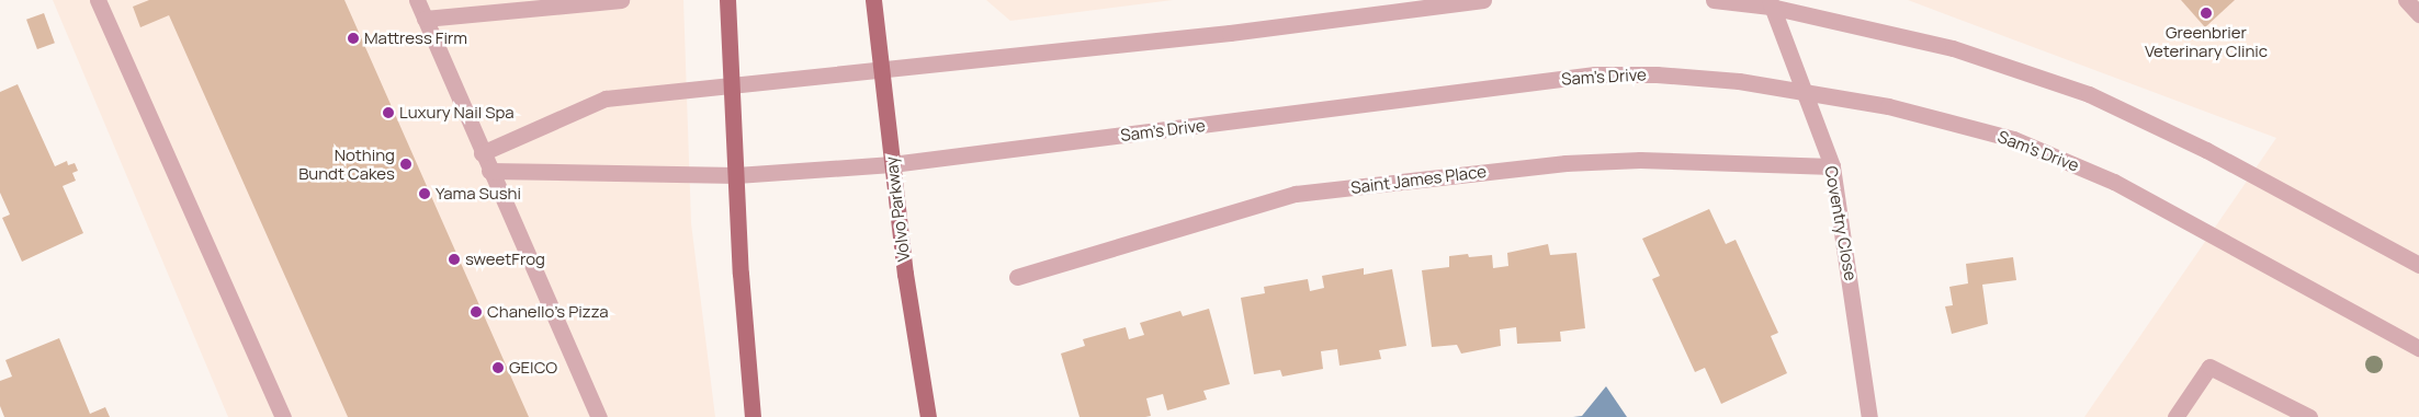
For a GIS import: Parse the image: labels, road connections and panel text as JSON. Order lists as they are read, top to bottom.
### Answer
{
  "streets": {
    "main road": ["Volvo Parkway"],
    "street": ["Sam's Drive", "Saint James Place", "Coventry Close"]
  },
  "crossings": [
    ["Sam's Drive", "Volvo Parkway"],
    ["Sam's Drive", "Coventry Close"],
    ["Saint James Place", "Coventry Close"]
  ],
  "places": [
    "Greenbrier Veterinary Clinic",
    "Mattress Firm",
    "Luxury Nail Spa",
    "Nothing Bundt Cakes",
    "Yama Sushi",
    "sweetFrog",
    "Chanello's Pizza",
    "GEICO"
  ]
}
